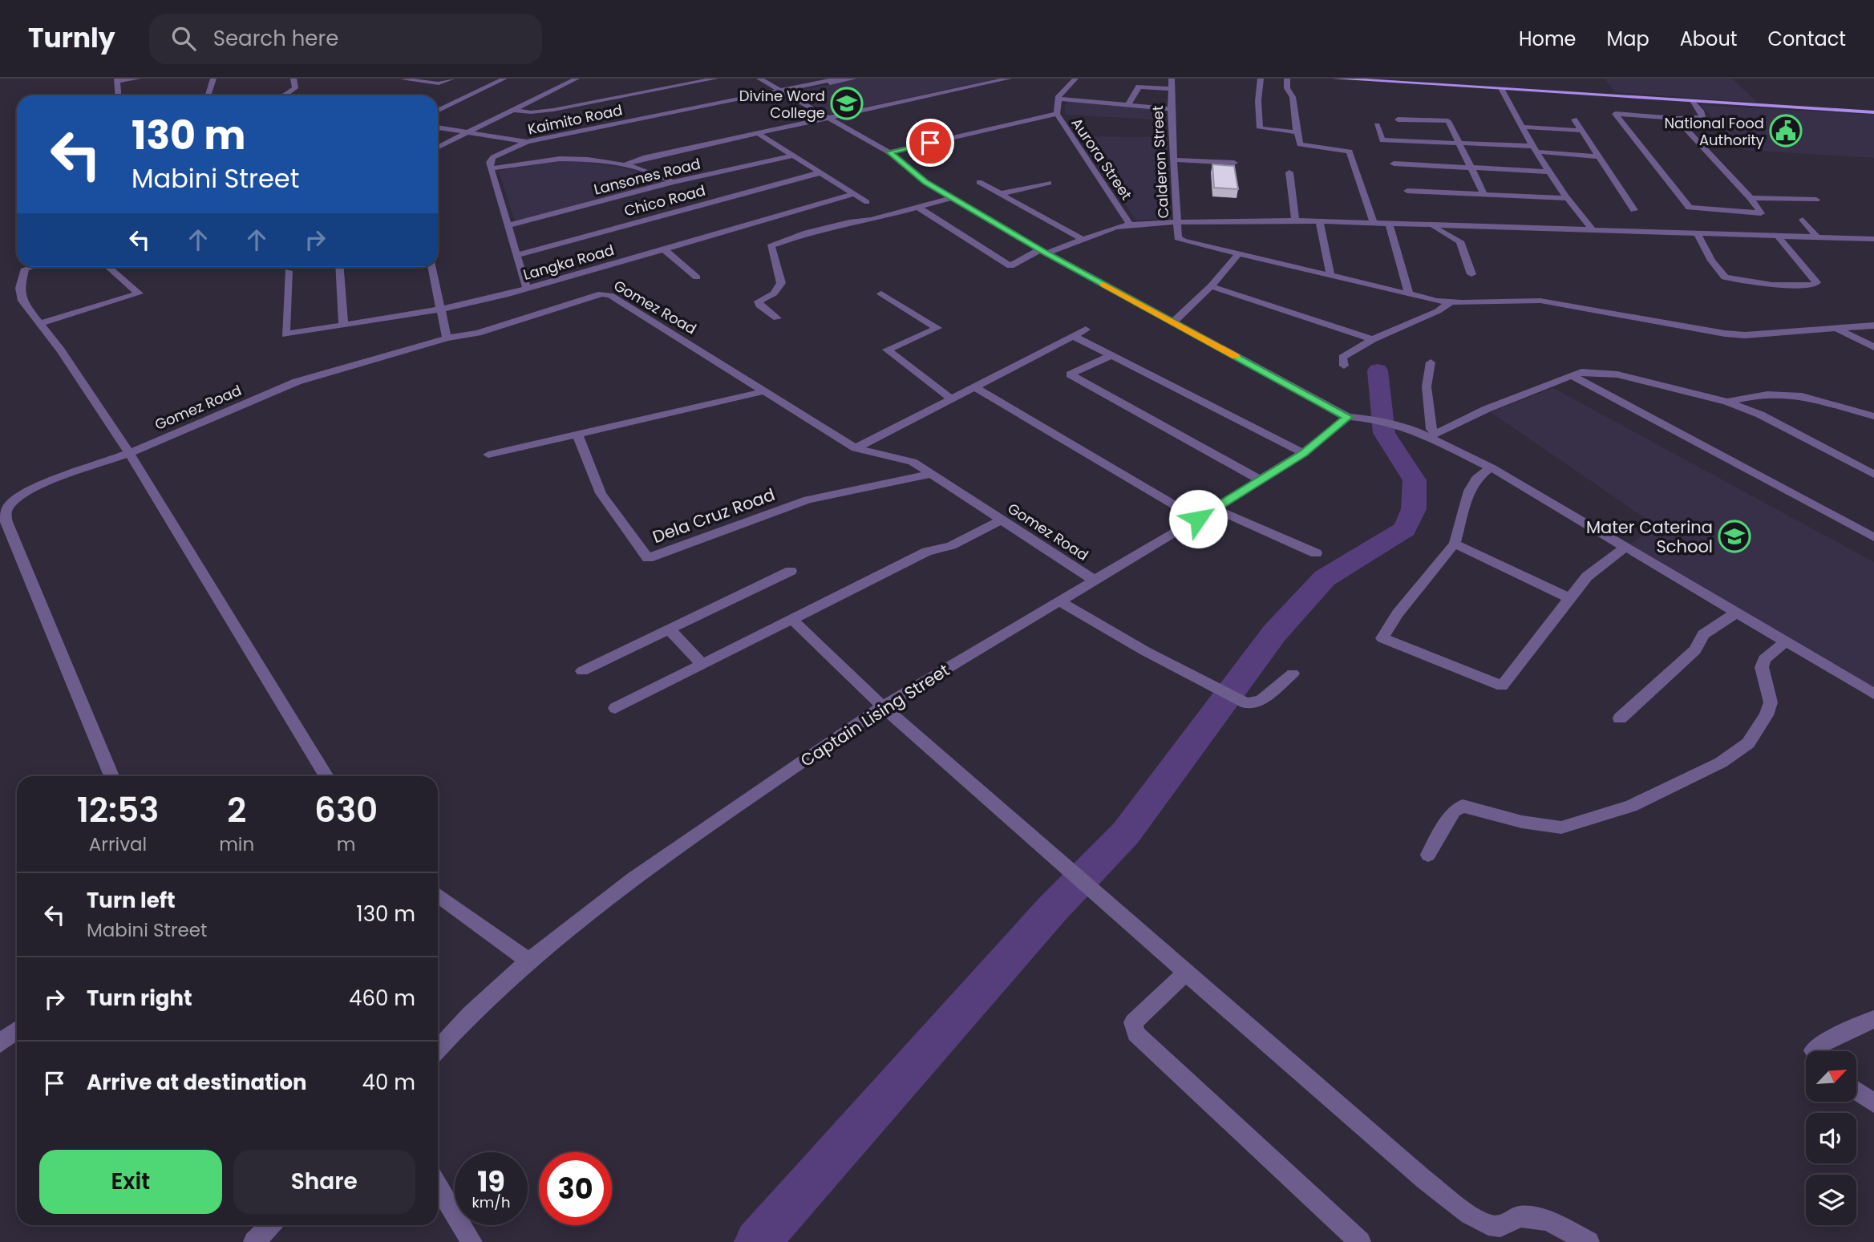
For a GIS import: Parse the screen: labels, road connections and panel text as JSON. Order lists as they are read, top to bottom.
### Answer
{
  "streets": {
    "street": [
      "Kaimito Road",
      "Aurora Street",
      "Calderon Street",
      "Lansones Road",
      "Chico Road",
      "Langka Road",
      "Gomez Road",
      "Dela Cruz Road",
      "Captain Lising Street"
    ]
  },
  "crossings": [
    ["Gomez Road", "Dela Cruz Road"],
    ["Gomez Road", "Captain Lising Street"]
  ],
  "places": {
    "school or university": ["Divine Word College", "Mater Caterina School"],
    "public building": ["National Food Authority"]
  },
  "north": "top right",
  "page": {
    "header": "Turnly",
    "search": "Search here",
    "nav": [
      "Home",
      "Map",
      "About",
      "Contact"
    ],
    "turn": ["130 m", "Mabini Street"],
    "eta": [
      "12:53",
      "Arrival",
      "2",
      "min",
      "630",
      "m"
    ],
    "list": [
      {
        "name": "Turn left",
        "note": "Mabini Street",
        "value": "130 m"
      },
      {
        "name": "Turn right",
        "value": "460 m"
      },
      {
        "name": "Arrive at destination",
        "value": "40 m"
      }
    ],
    "buttons": ["Exit", "Share"],
    "speed": "19 km/h",
    "limit": "30"
  }
}
